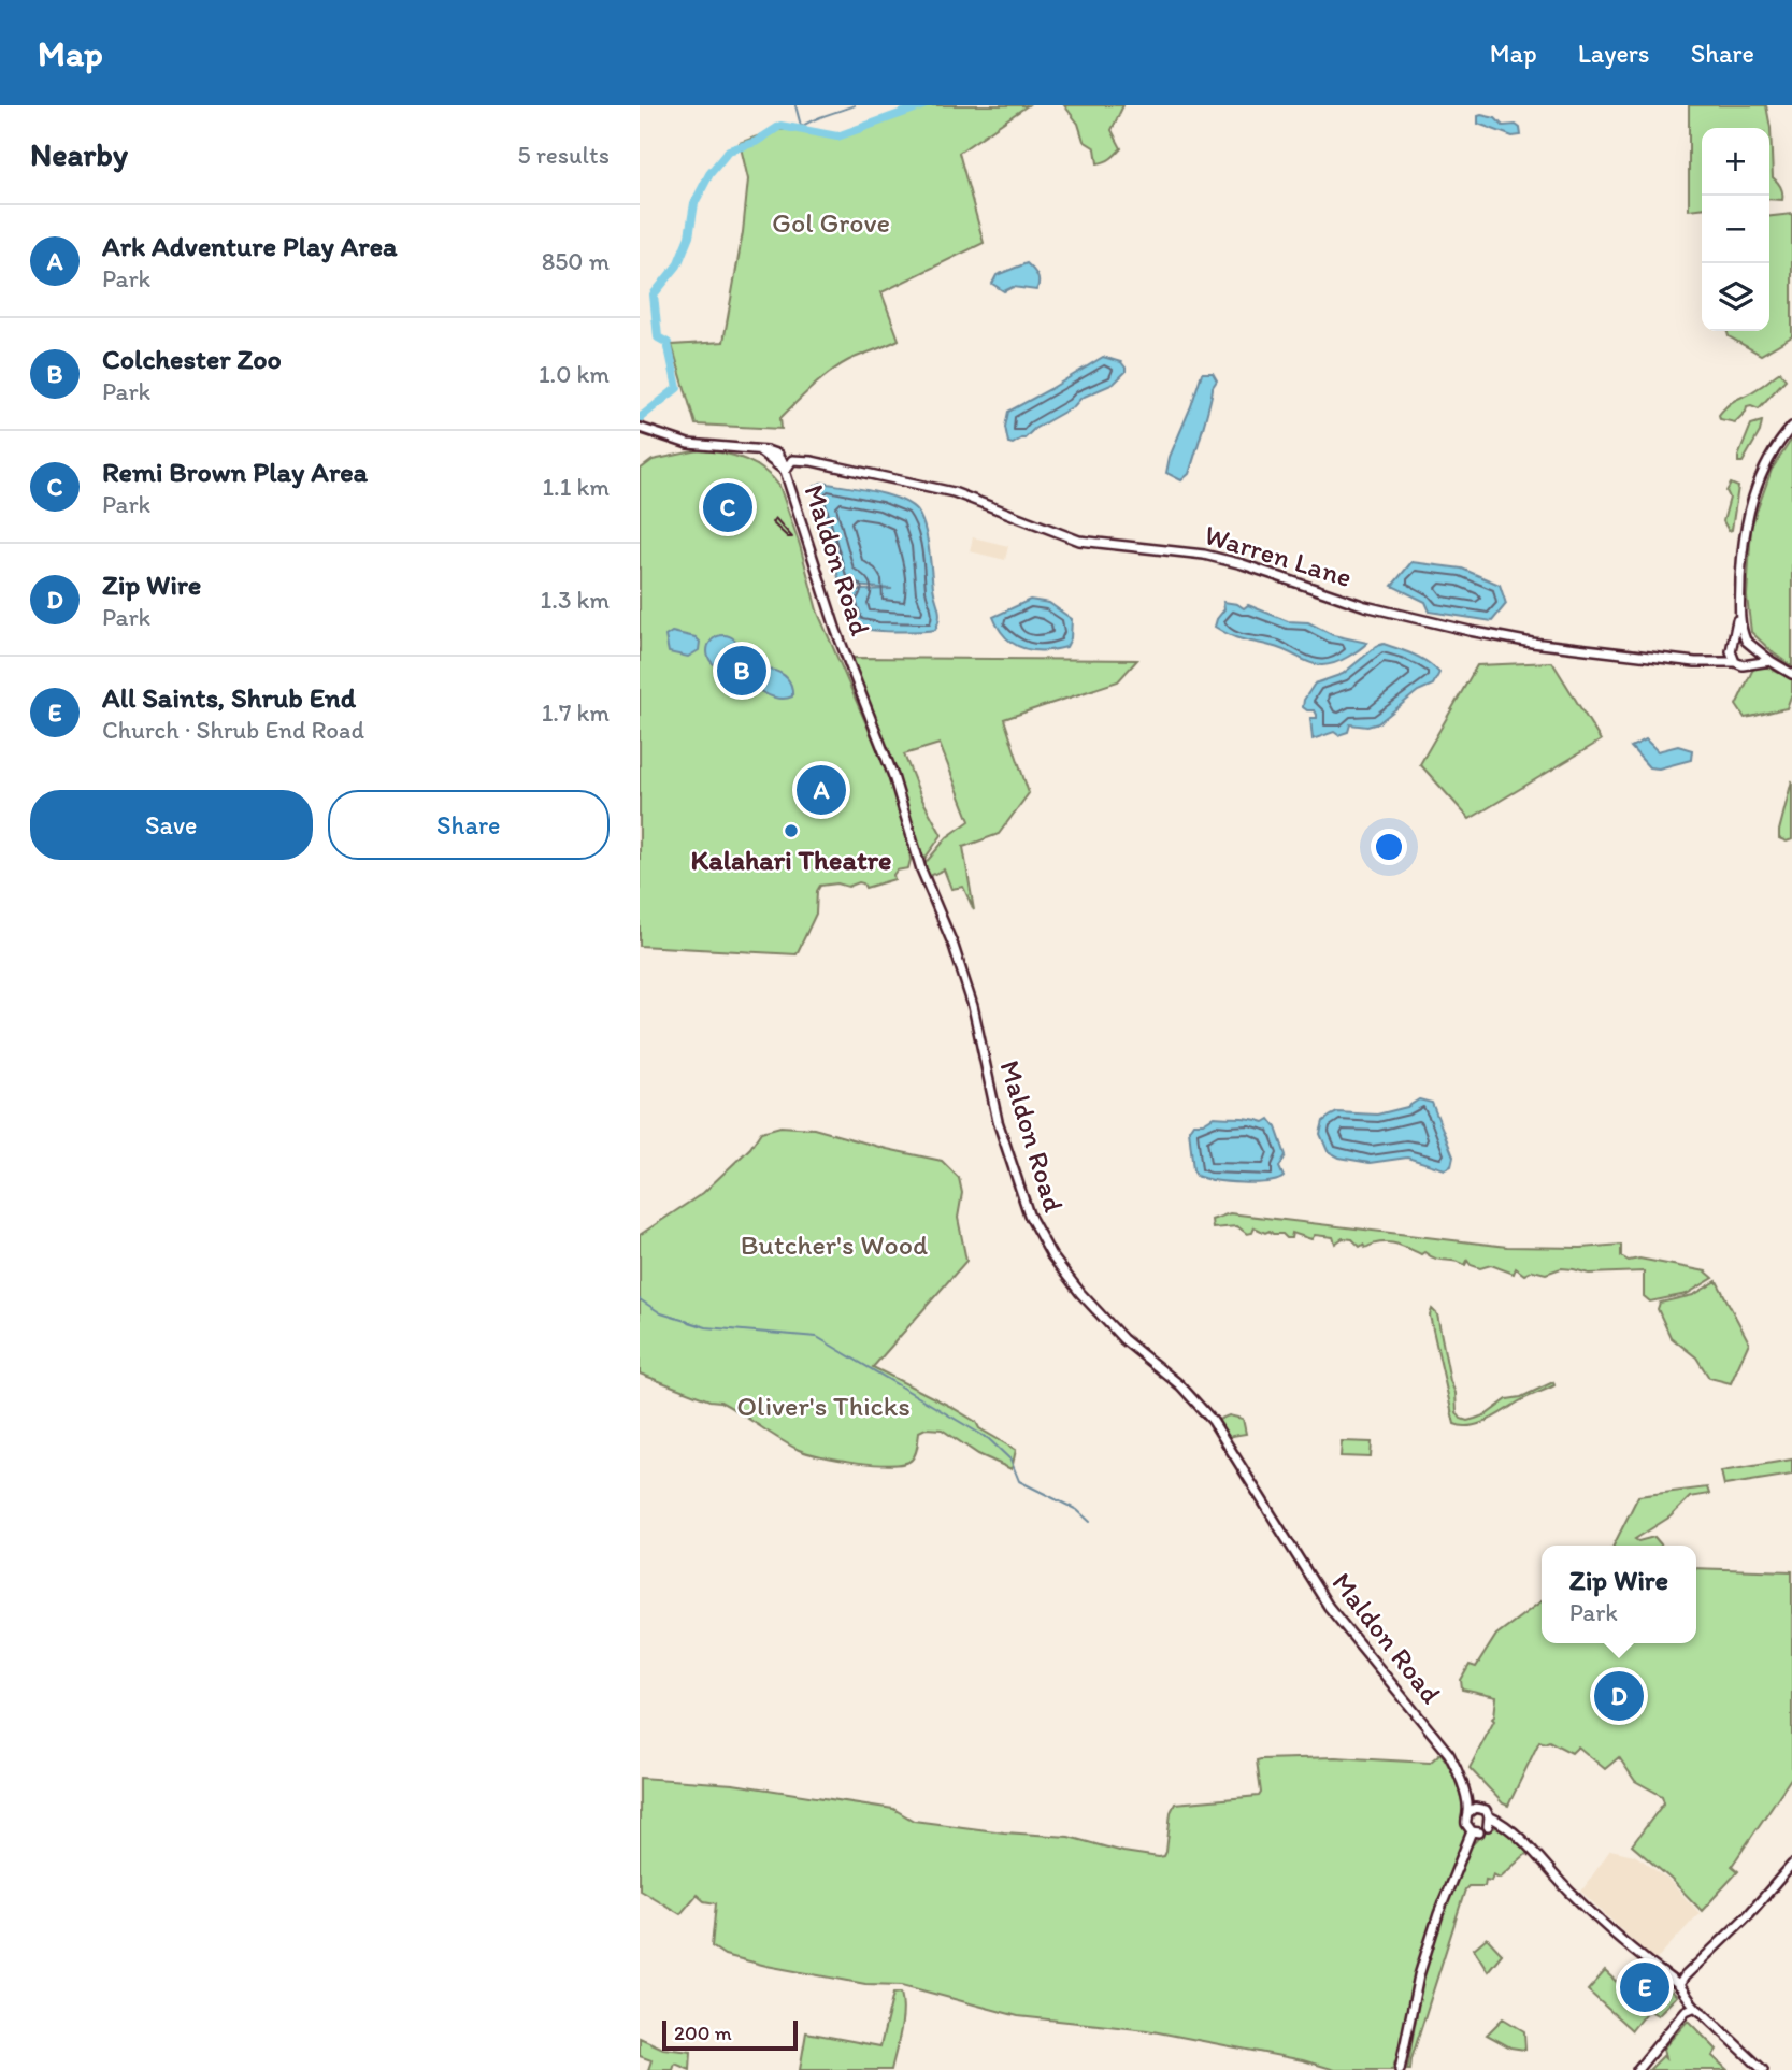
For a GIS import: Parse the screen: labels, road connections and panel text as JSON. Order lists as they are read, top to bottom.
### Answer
{
  "streets": {
    "main road": ["Warren Lane", "Maldon Road"]
  },
  "crossings": [
    ["Warren Lane", "Maldon Road"]
  ],
  "parks": ["Gol Grove", "Butcher's Wood", "Oliver's Thicks"],
  "places": ["Kalahari Theatre"],
  "scale_bar": "200 m",
  "page": {
    "header": "Map",
    "nav": ["Map", "Layers", "Share"],
    "heading": ["Nearby", "5 results"],
    "map_buttons": ["+", "−"],
    "list": [
      {
        "mark": "A",
        "name": "Ark Adventure Play Area",
        "note": "Park",
        "value": "850 m"
      },
      {
        "mark": "B",
        "name": "Colchester Zoo",
        "note": "Park",
        "value": "1.0 km"
      },
      {
        "mark": "C",
        "name": "Remi Brown Play Area",
        "note": "Park",
        "value": "1.1 km"
      },
      {
        "mark": "D",
        "name": "Zip Wire",
        "note": "Park",
        "value": "1.3 km"
      },
      {
        "mark": "E",
        "name": "All Saints, Shrub End",
        "note": "Church · Shrub End Road",
        "value": "1.7 km"
      }
    ],
    "pins": [
      "C",
      "B",
      "A",
      "D",
      "E"
    ],
    "buttons": ["Save", "Share"],
    "popup": ["Zip Wire", "Park"],
    "scale": "200 m"
  }
}
